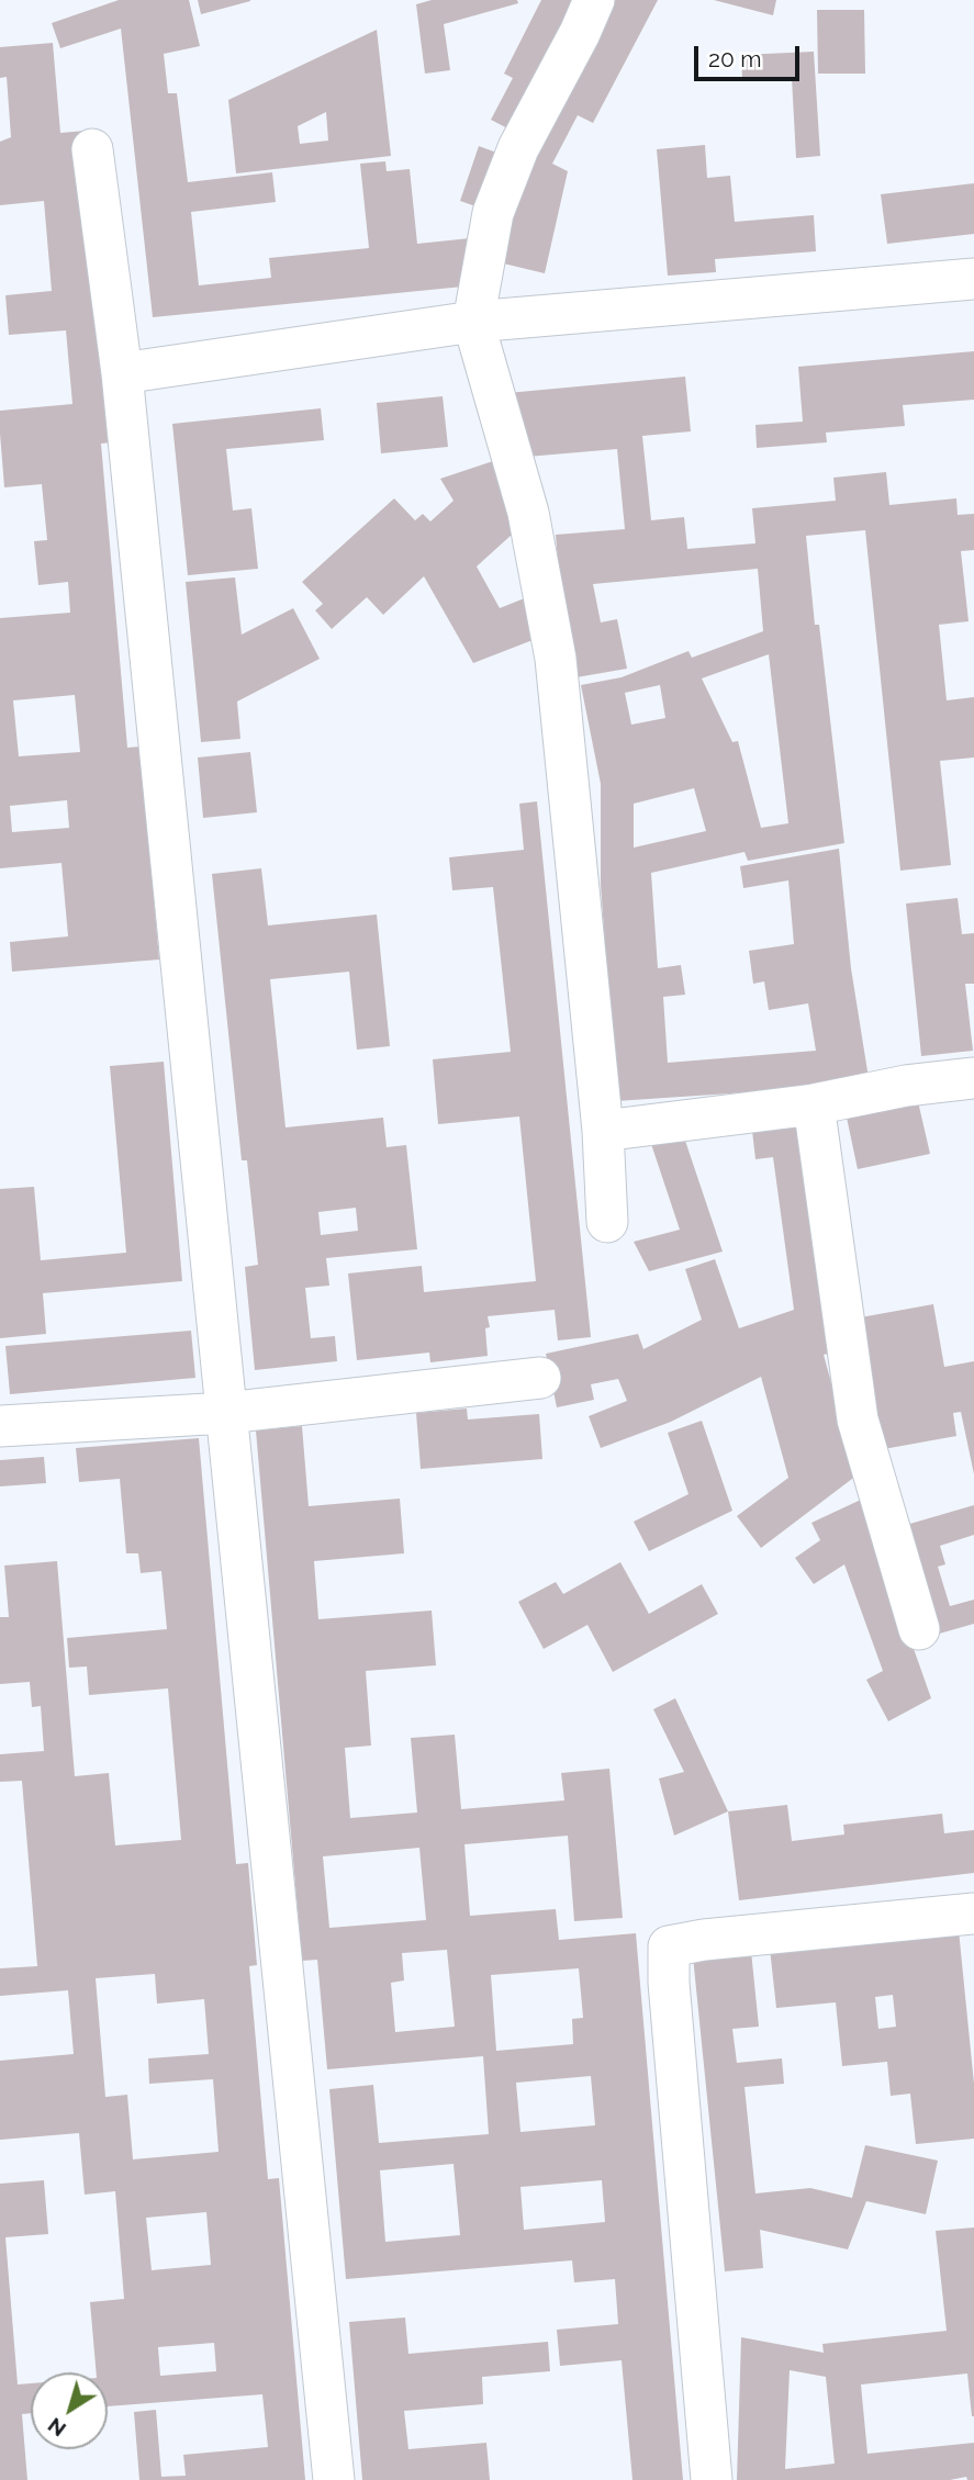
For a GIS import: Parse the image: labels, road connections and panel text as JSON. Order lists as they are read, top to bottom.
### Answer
{
  "scale_bar": "20 m",
  "north": "bottom left"
}
